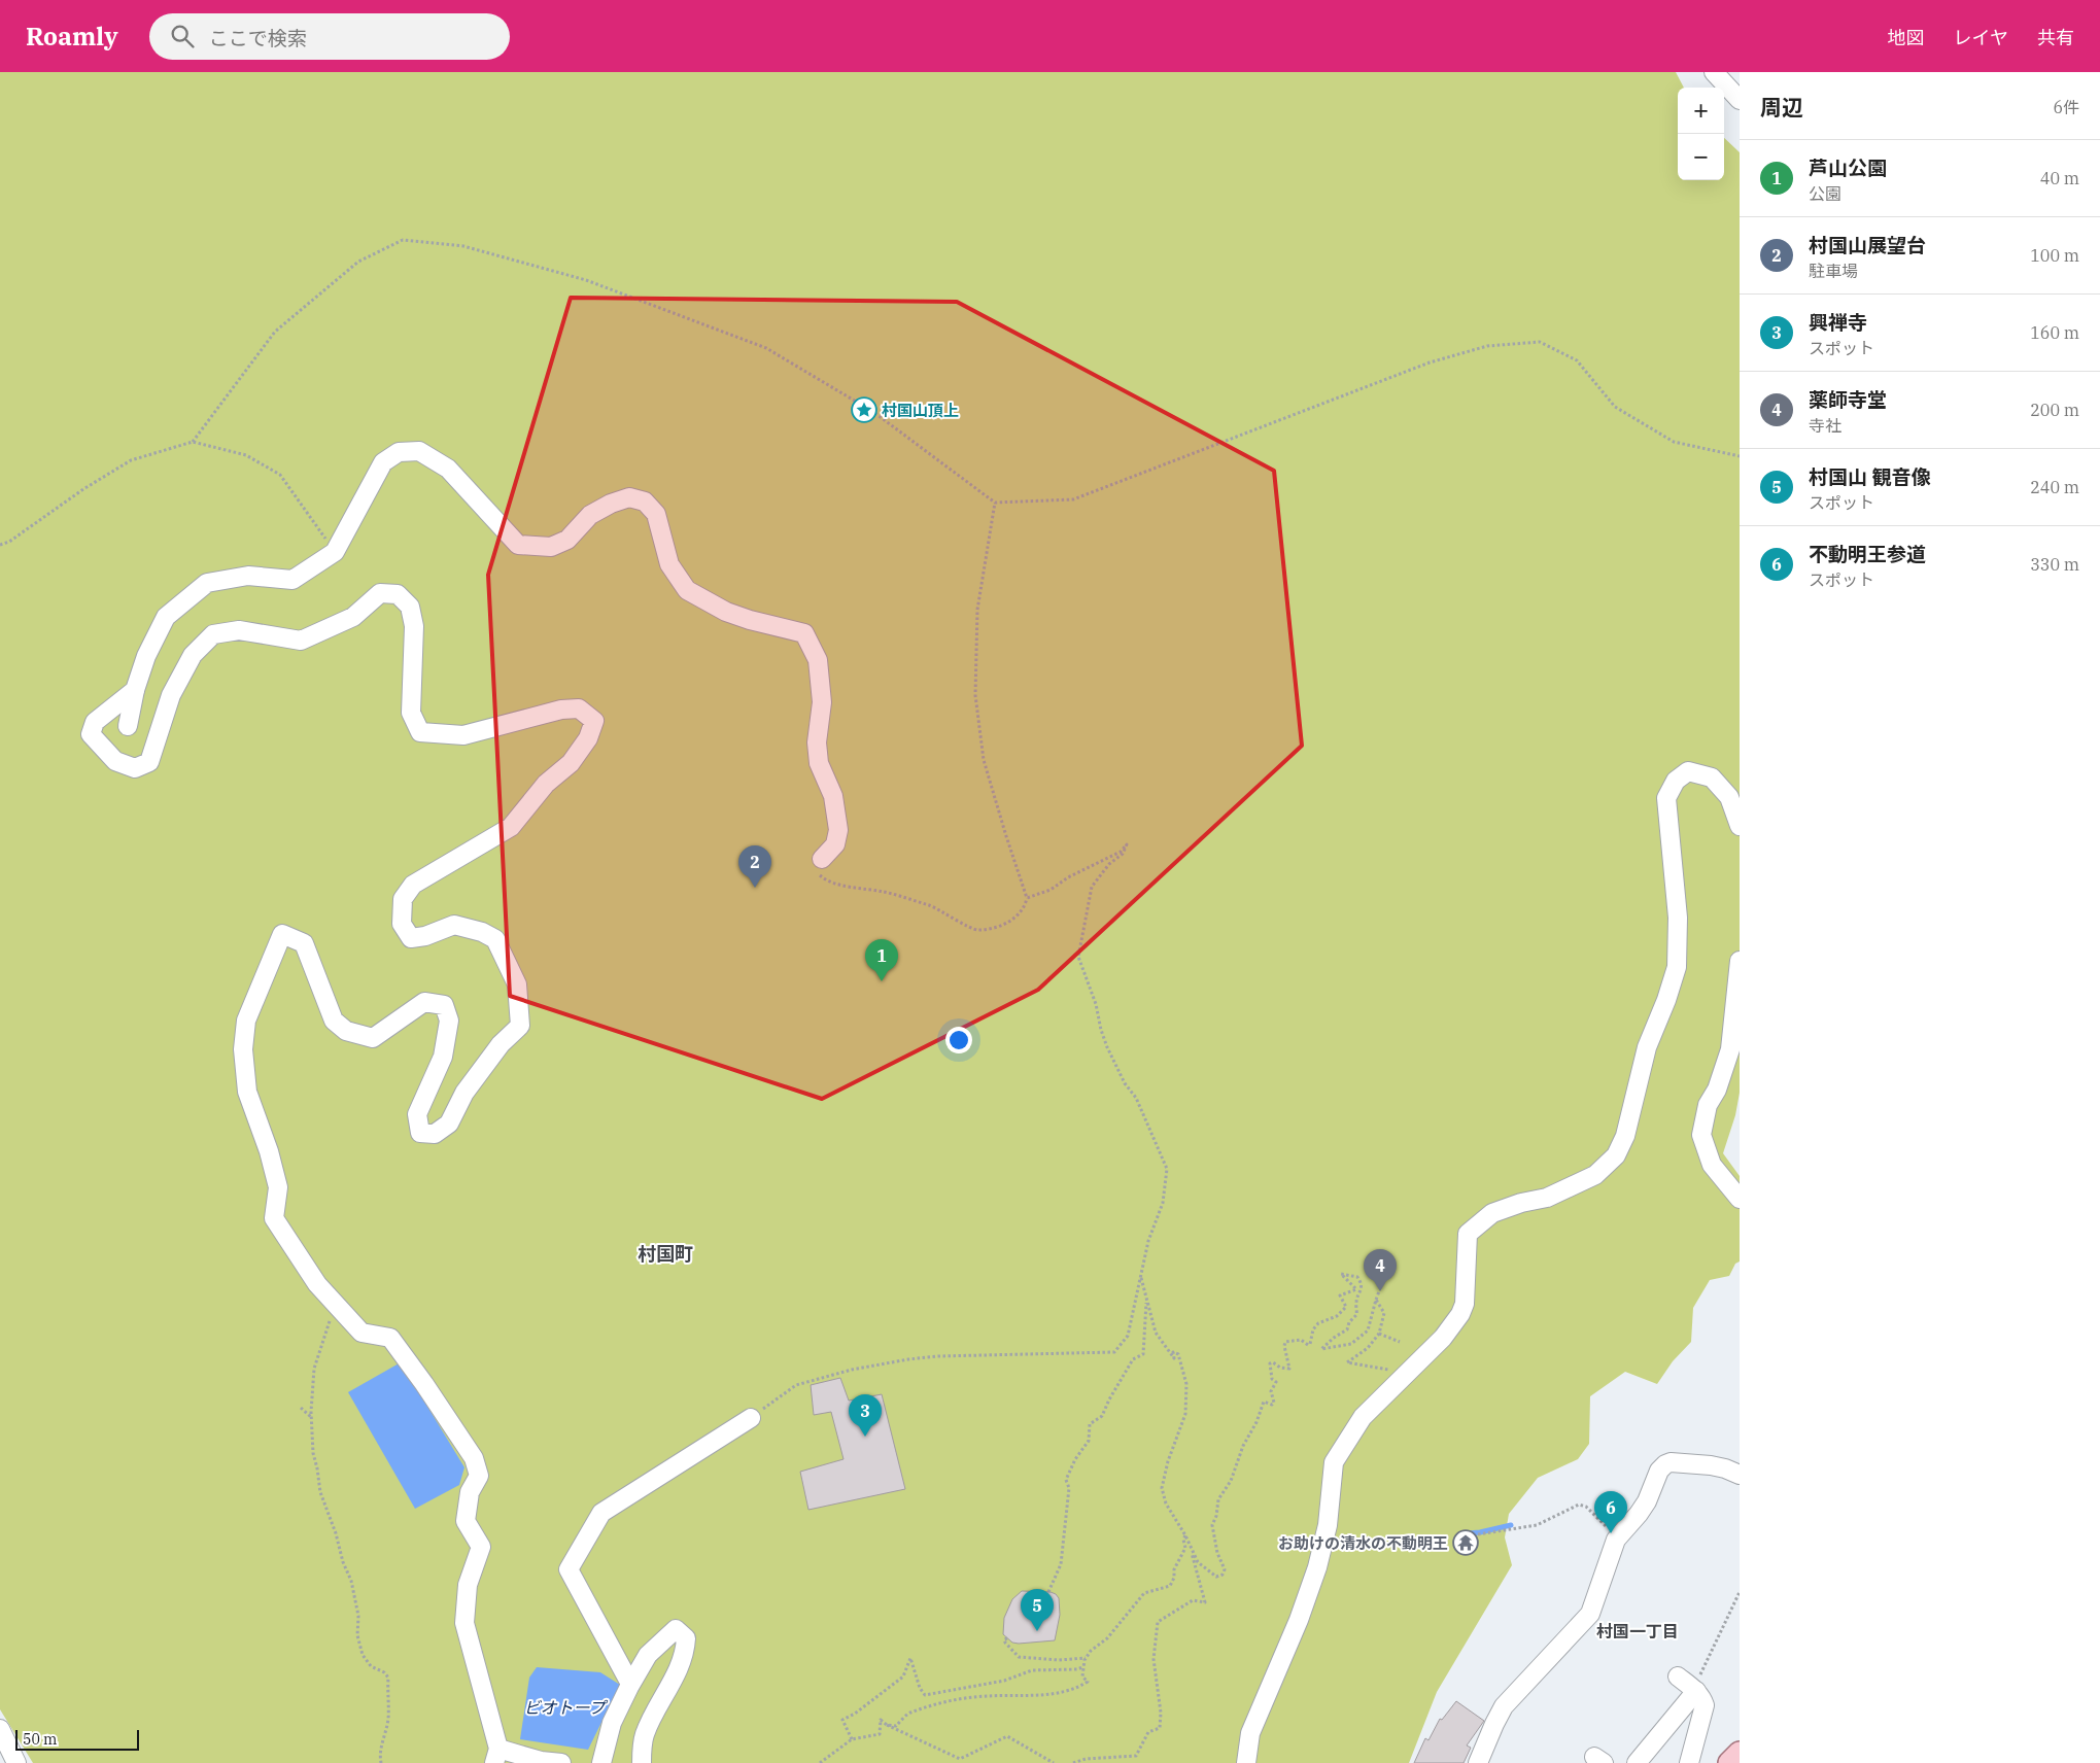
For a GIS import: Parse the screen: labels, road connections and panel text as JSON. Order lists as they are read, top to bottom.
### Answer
{
  "districts": ["村国町", "村国一丁目"],
  "water": ["ビオトープ"],
  "places": {
    "place": ["村国山頂上"],
    "temple": ["お助けの清水の不動明王"]
  },
  "scale_bar": "50 m",
  "page": {
    "header": "Roamly",
    "search": "ここで検索",
    "nav": ["地図", "レイヤ", "共有"],
    "heading": ["周辺", "6件"],
    "map_buttons": ["+", "−"],
    "list": [
      {
        "mark": "1",
        "name": "芦山公園",
        "note": "公園",
        "value": "40 m"
      },
      {
        "mark": "2",
        "name": "村国山展望台",
        "note": "駐車場",
        "value": "100 m"
      },
      {
        "mark": "3",
        "name": "興禅寺",
        "note": "スポット",
        "value": "160 m"
      },
      {
        "mark": "4",
        "name": "薬師寺堂",
        "note": "寺社",
        "value": "200 m"
      },
      {
        "mark": "5",
        "name": "村国山 観音像",
        "note": "スポット",
        "value": "240 m"
      },
      {
        "mark": "6",
        "name": "不動明王参道",
        "note": "スポット",
        "value": "330 m"
      }
    ],
    "pins": [
      "2",
      "1",
      "4",
      "3",
      "6",
      "5"
    ],
    "scale": "50 m"
  }
}
